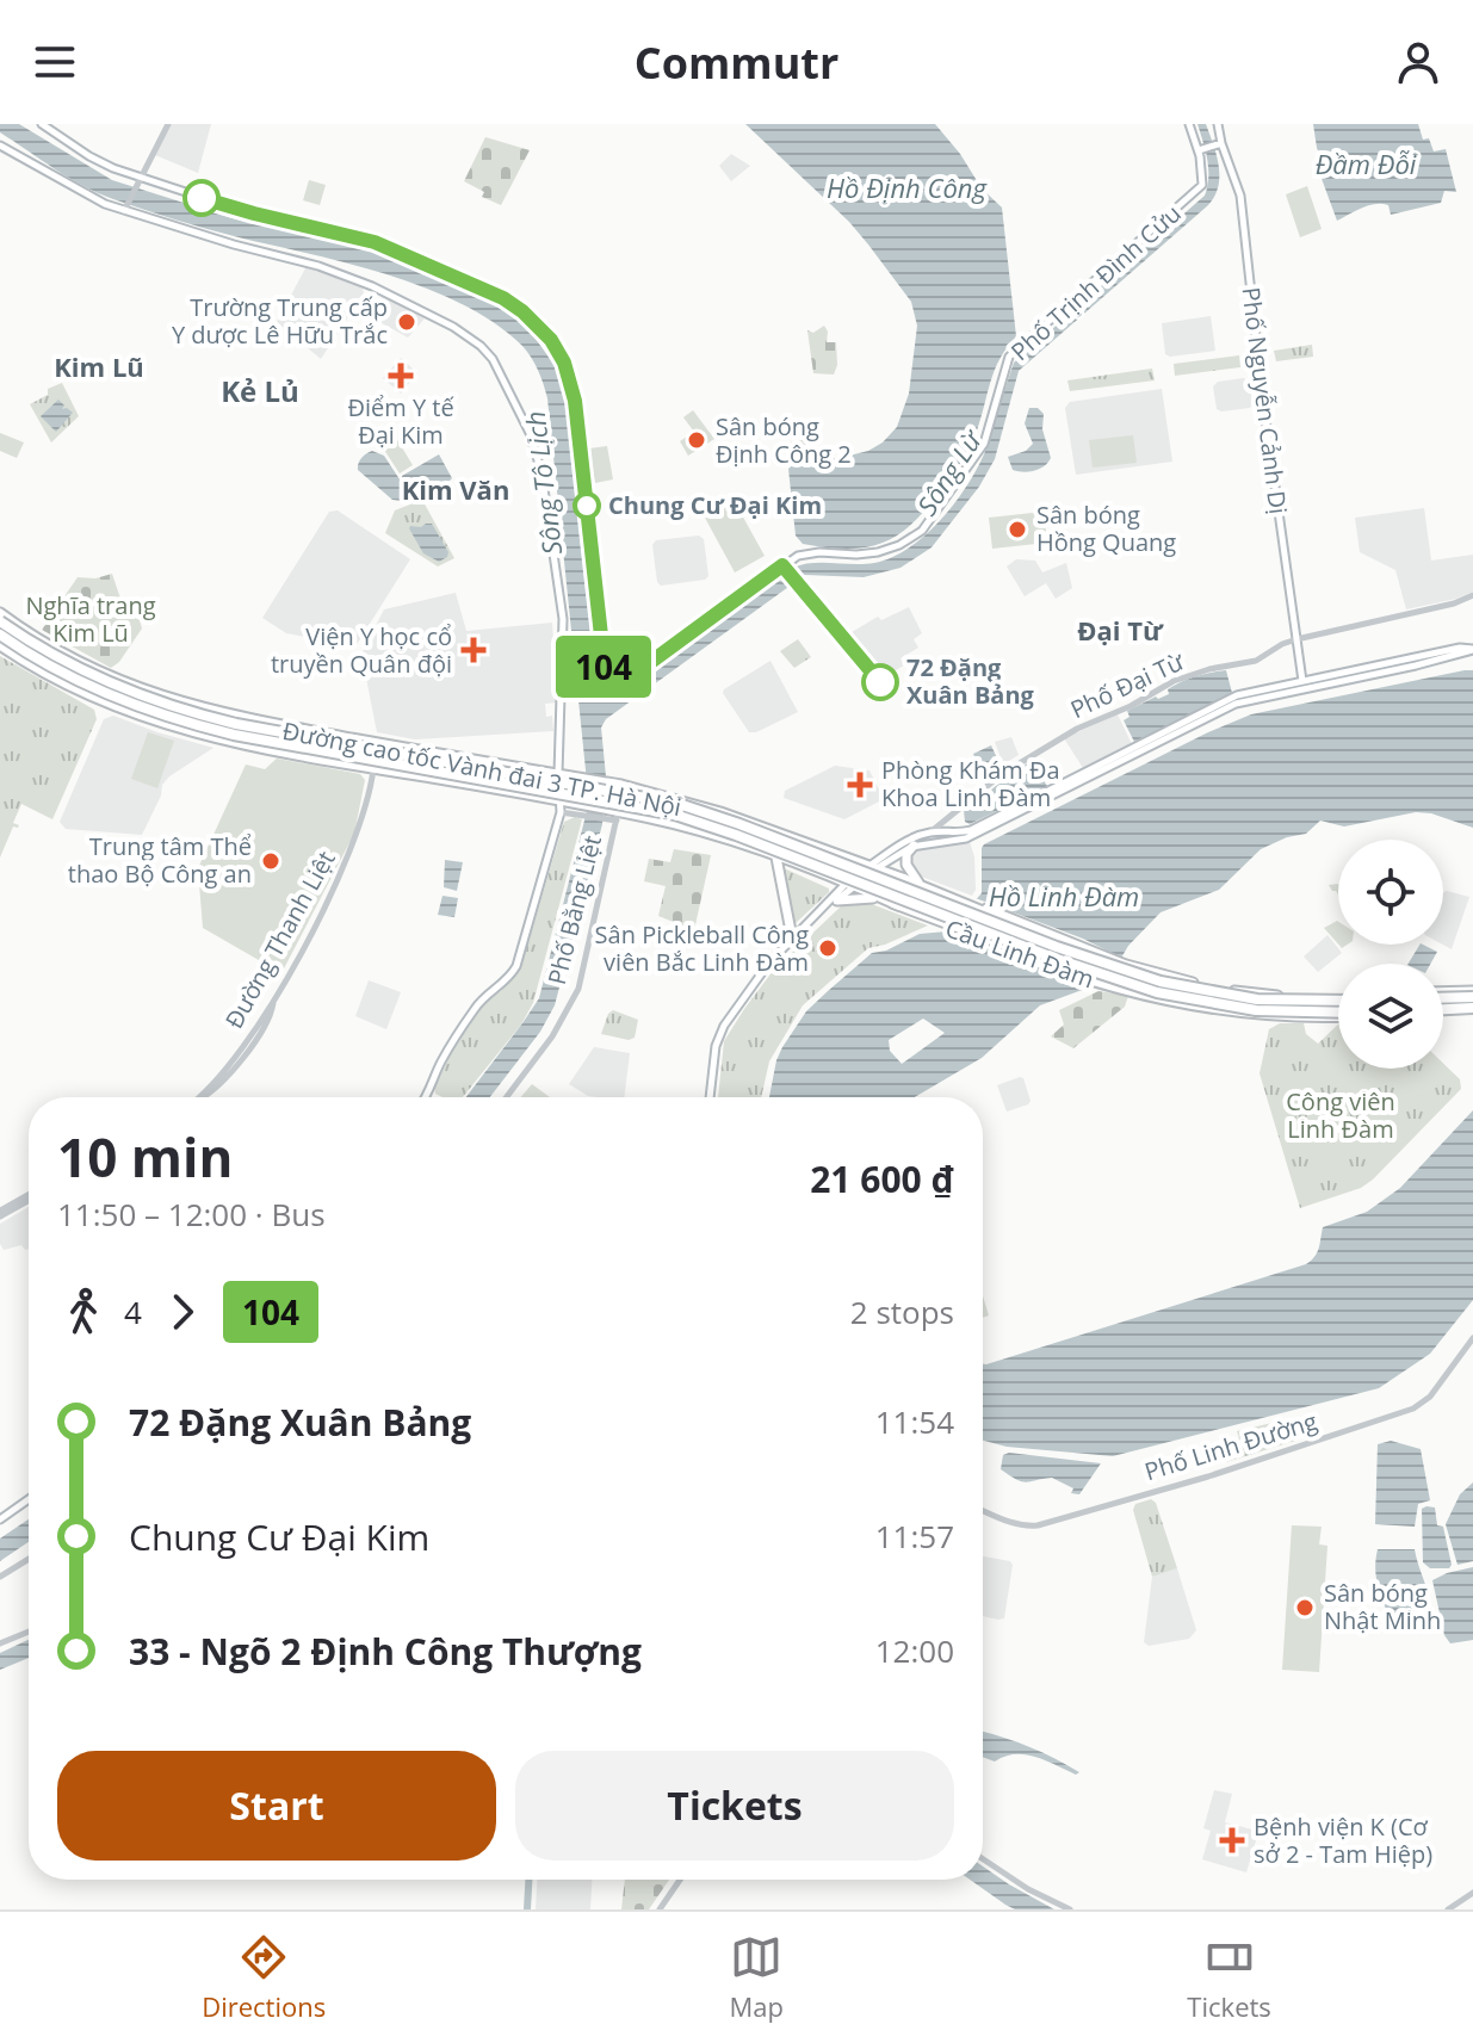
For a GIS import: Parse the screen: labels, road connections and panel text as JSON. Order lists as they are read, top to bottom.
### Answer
{
  "streets": {
    "highway": ["Đường cao tốc Vành đai 3 TP. Hà Nội"],
    "main road": ["Phố Trịnh Đình Cửu", "Phố Nguyễn Cảnh Dị", "Cầu Linh Đàm"],
    "street": [
      "Phố Đại Từ",
      "Phố Bằng Liệt",
      "Đường Thanh Liệt",
      "Phố Linh Đường"
    ]
  },
  "crossings": [
    ["Phố Nguyễn Cảnh Dị", "Phố Đại Từ"],
    ["Đường cao tốc Vành đai 3 TP. Hà Nội", "Cầu Linh Đàm"],
    ["Phố Bằng Liệt", "Cầu Linh Đàm"],
    ["Đường Thanh Liệt", "Cầu Linh Đàm"]
  ],
  "districts": [
    "Kim Lũ",
    "Kẻ Lủ",
    "Kim Văn",
    "Đại Từ"
  ],
  "water": [
    "Đầm Đỗi",
    "Hồ Định Công",
    "Sông Lừ",
    "Sông Tô Lịch",
    "Hồ Linh Đàm"
  ],
  "parks": ["Nghĩa trang Kim Lũ", "Công viên Linh Đàm"],
  "places": {
    "other": [
      "Trường Trung cấp Y dược Lê Hữu Trắc",
      "Sân bóng Định Công 2",
      "Chung Cư Đại Kim",
      "Sân bóng Hồng Quang",
      "72 Đặng Xuân Bảng",
      "Trung tâm Thể thao Bộ Công an",
      "Sân Pickleball Công viên Bắc Linh Đàm",
      "Sân bóng Nhật Minh"
    ],
    "health": [
      "Điểm Y tế Đại Kim",
      "Viện Y học cổ truyền Quân đội",
      "Phòng Khám Đa Khoa Linh Đàm",
      "Bệnh viện K (Cơ sở 2 - Tam Hiệp)"
    ]
  },
  "lines": ["bus line 104"],
  "page": {
    "header": "Commutr",
    "on_map": "104",
    "heading": ["10 min", "11:50 – 12:00 · Bus", "21 600 ₫"],
    "legs": ["4", "104", "2 stops"],
    "list": [
      {
        "name": "72 Đặng Xuân Bảng",
        "value": "11:54"
      },
      {
        "name": "Chung Cư Đại Kim",
        "value": "11:57"
      },
      {
        "name": "33 - Ngõ 2 Định Công Thượng",
        "value": "12:00"
      }
    ],
    "buttons": ["Start", "Tickets"],
    "tabs": ["Directions", "Map", "Tickets"]
  }
}
